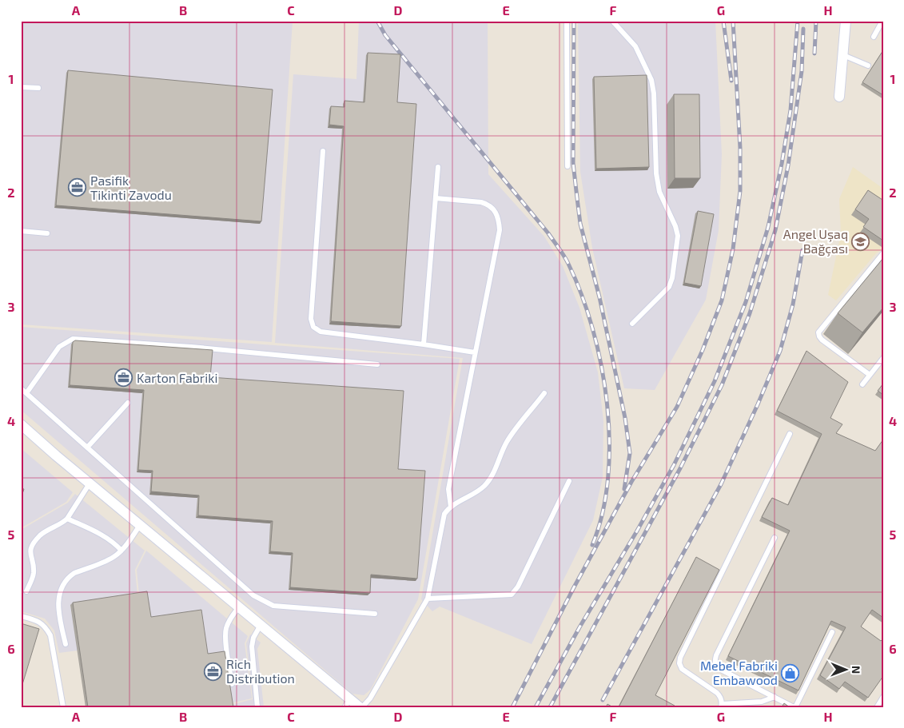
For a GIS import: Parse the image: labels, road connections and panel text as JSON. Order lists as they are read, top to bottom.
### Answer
{
  "places": {
    "office": ["Pasifik Tikinti Zavodu", "Karton Fabriki", "Rich Distribution"],
    "school or university": ["Angel Uşaq Bağçası"],
    "shop": ["Mebel Fabriki Embawood"]
  },
  "north": "right",
  "grid": {
    "columns": [
      "A",
      "B",
      "C",
      "D",
      "E",
      "F",
      "G",
      "H"
    ],
    "rows": [
      "1",
      "2",
      "3",
      "4",
      "5",
      "6"
    ]
  }
}
